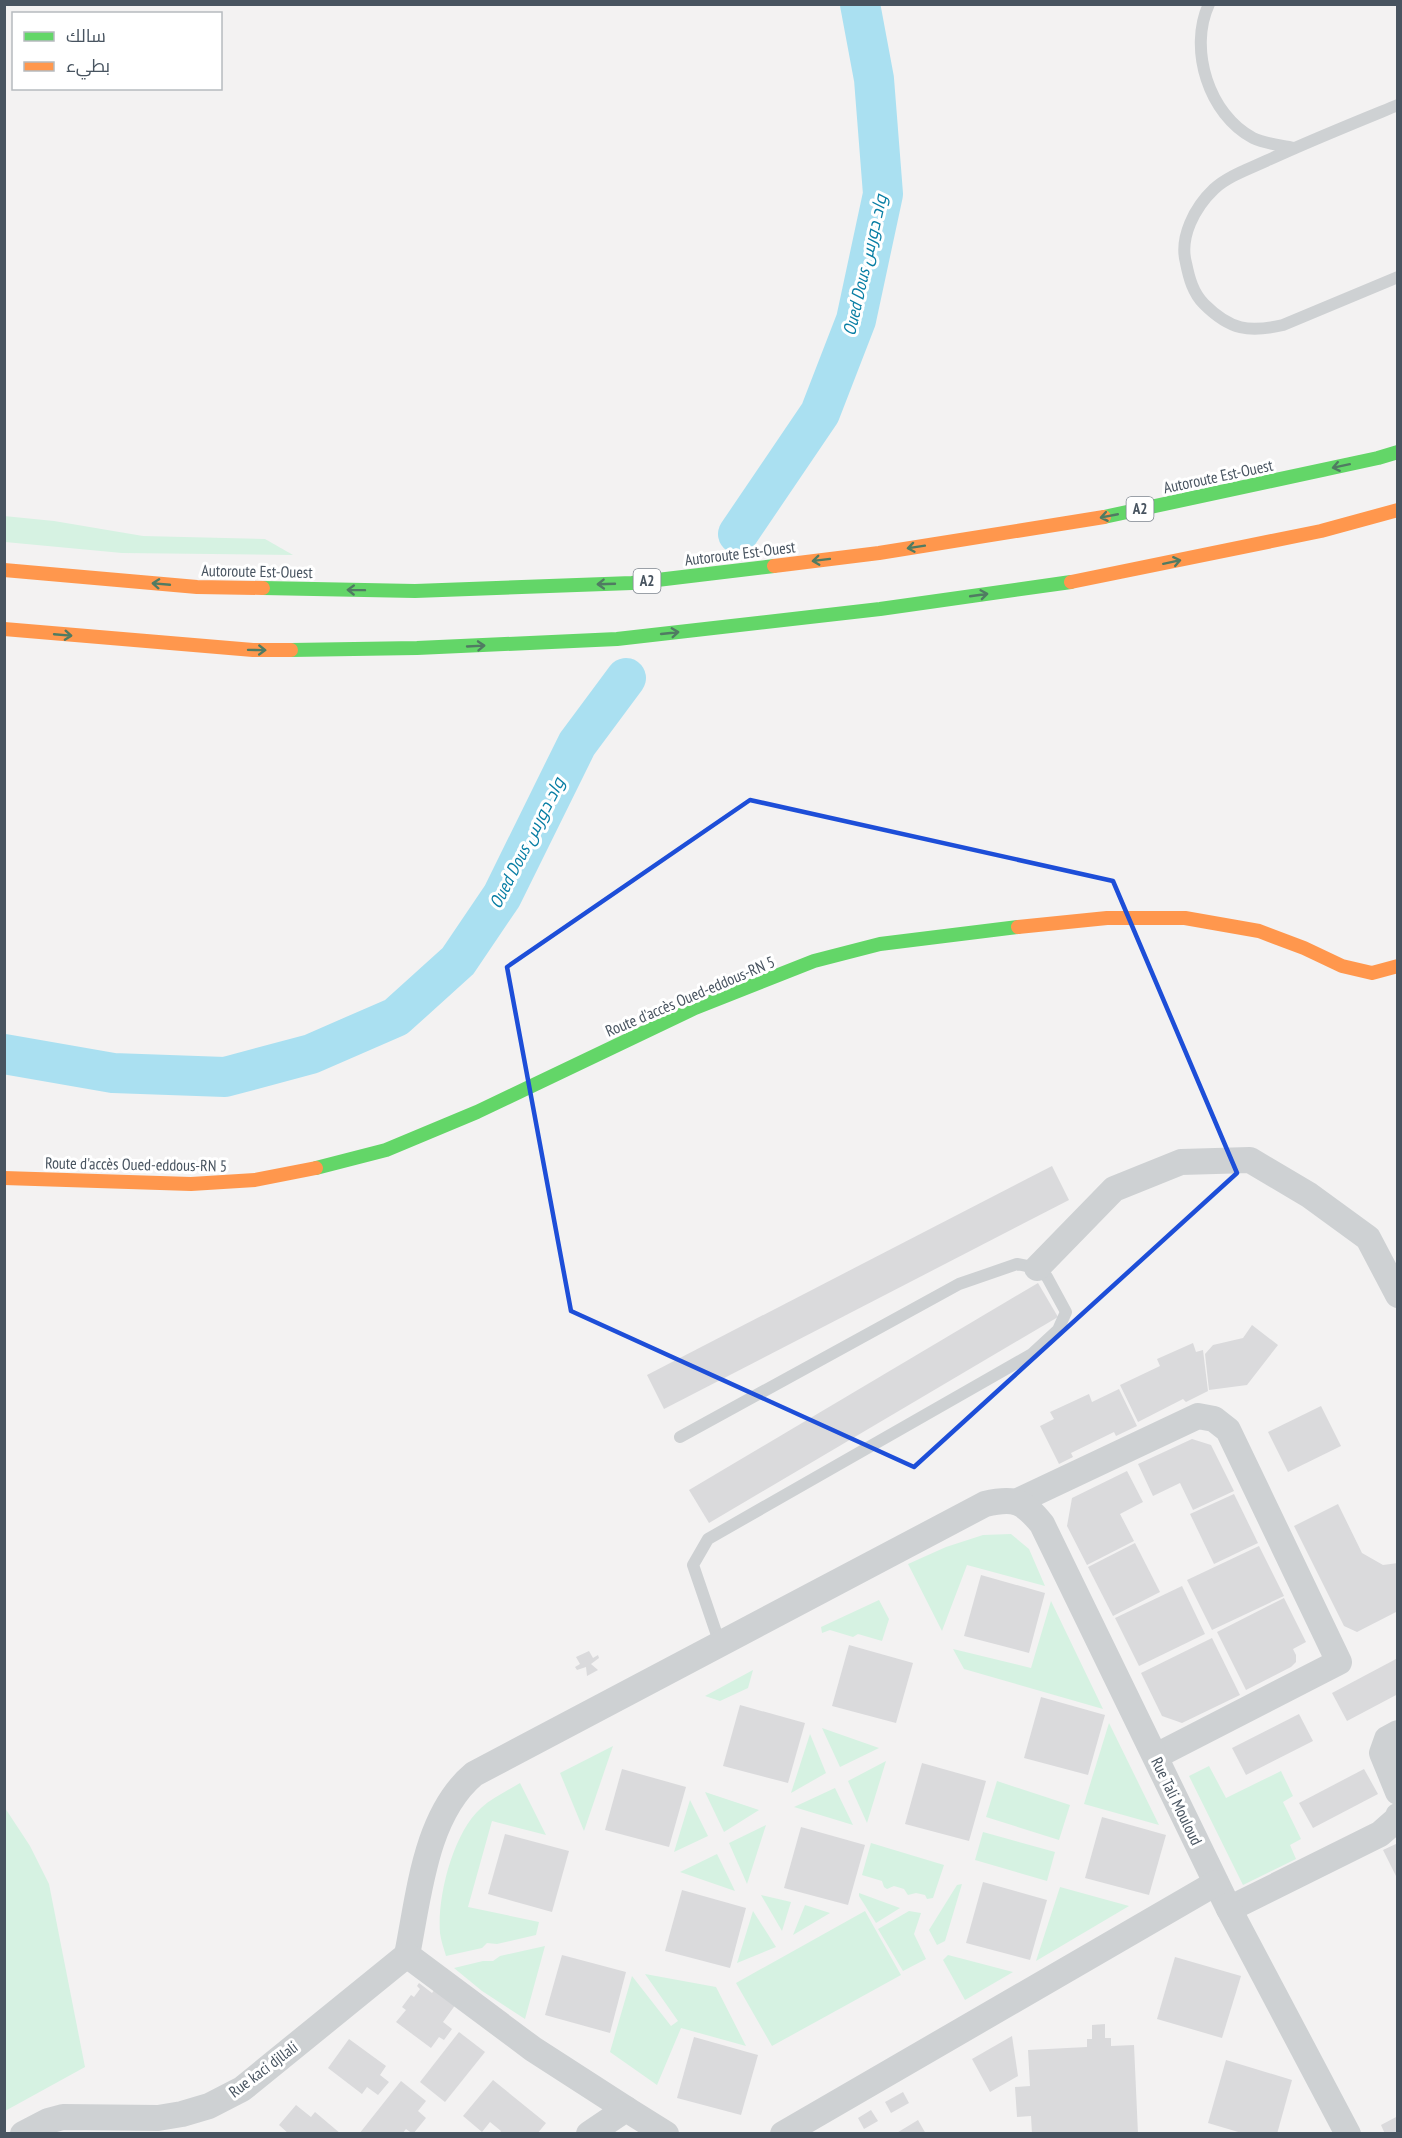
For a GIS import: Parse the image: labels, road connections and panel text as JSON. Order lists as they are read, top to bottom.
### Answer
{
  "streets": {
    "main road": ["Autoroute Est-Ouest", "A2", "Route d'accès Oued-eddous-RN 5"],
    "street": ["Rue Tali Mouloud", "Rue kaci djllali"]
  },
  "water": ["Oued Dous واد دورس"],
  "legend": ["سالك", "بطيء"]
}
